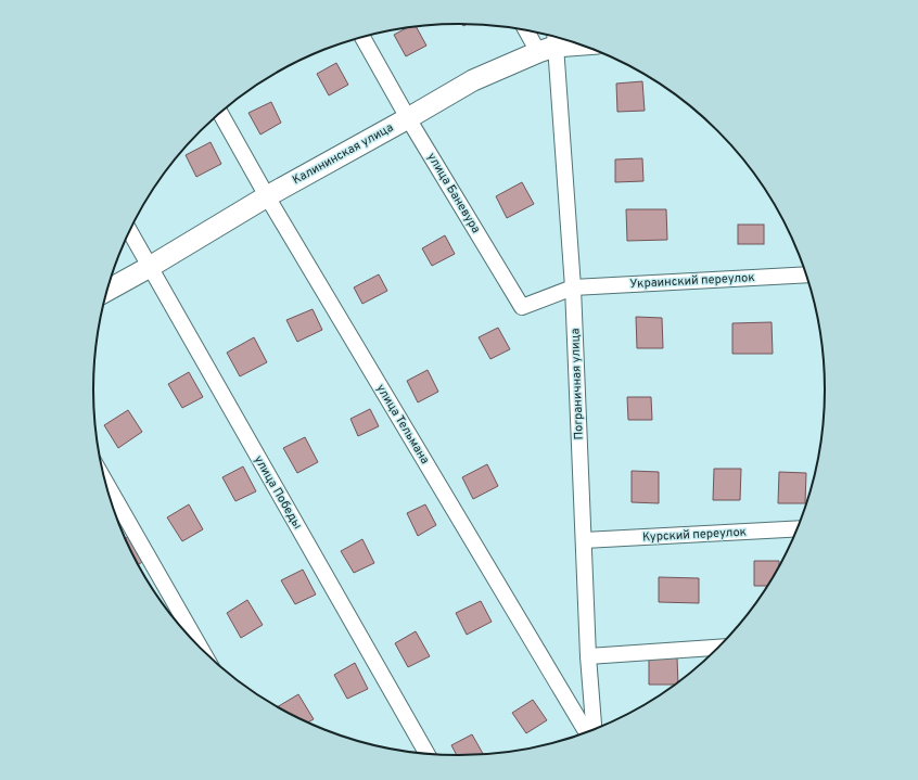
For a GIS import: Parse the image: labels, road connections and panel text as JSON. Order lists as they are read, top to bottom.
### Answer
{
  "streets": {
    "main road": ["Калининская улица"],
    "street": [
      "улица Баневура",
      "Украинский переулок",
      "Пограничная улица",
      "улица Тельмана",
      "улица Победы",
      "Курский переулок"
    ]
  },
  "crossings": [
    ["Калининская улица", "улица Баневура"],
    ["Калининская улица", "Пограничная улица"],
    ["Калининская улица", "улица Тельмана"],
    ["Калининская улица", "улица Победы"],
    ["улица Баневура", "Украинский переулок"],
    ["улица Баневура", "Пограничная улица"],
    ["Украинский переулок", "Пограничная улица"],
    ["Пограничная улица", "Курский переулок"]
  ]
}
